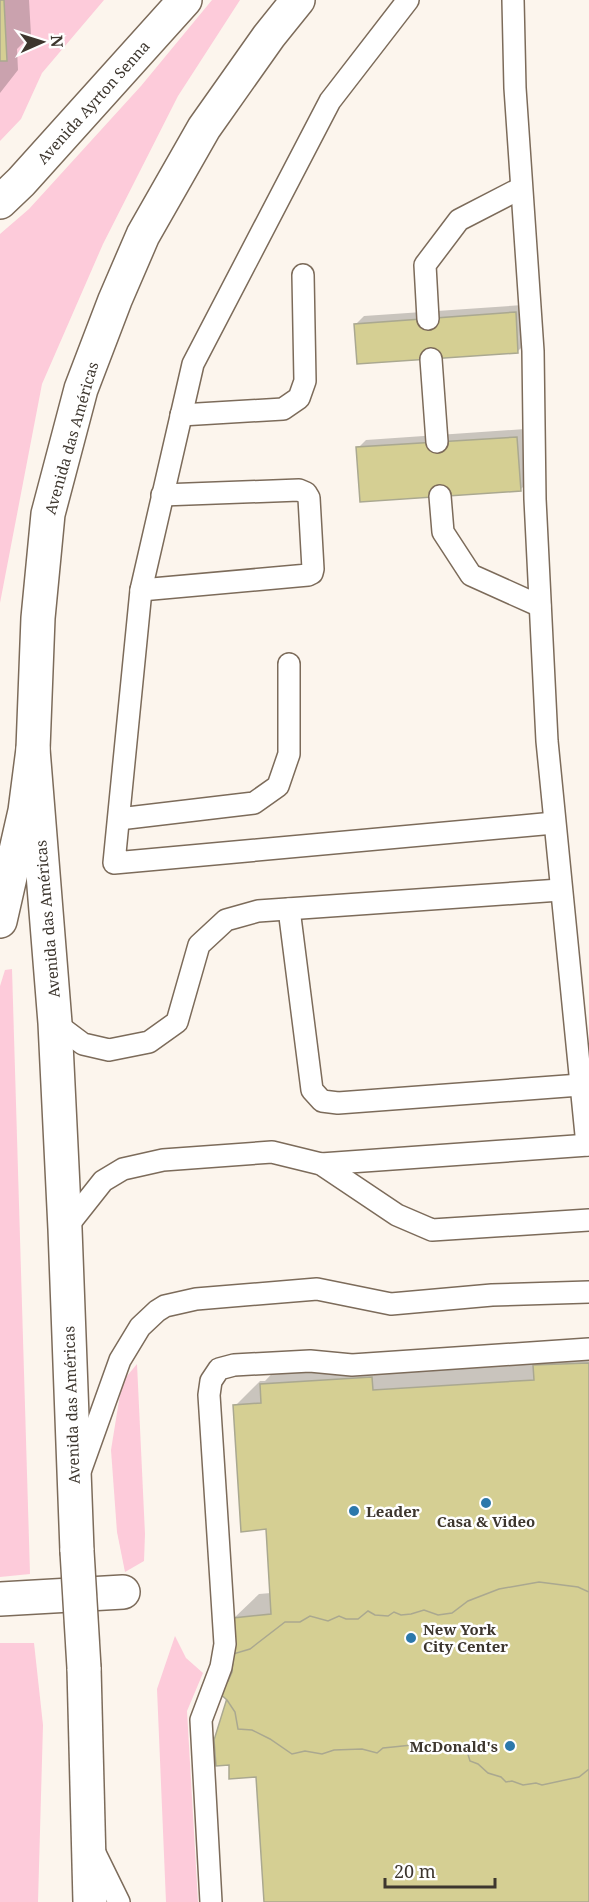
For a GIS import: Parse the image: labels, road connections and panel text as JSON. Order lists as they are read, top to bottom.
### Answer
{
  "streets": {
    "main road": ["Avenida Ayrton Senna", "Avenida das Américas"]
  },
  "places": [
    "Casa & Video",
    "Leader",
    "New York City Center",
    "McDonald's"
  ],
  "scale_bar": "20 m",
  "north": "right"
}
